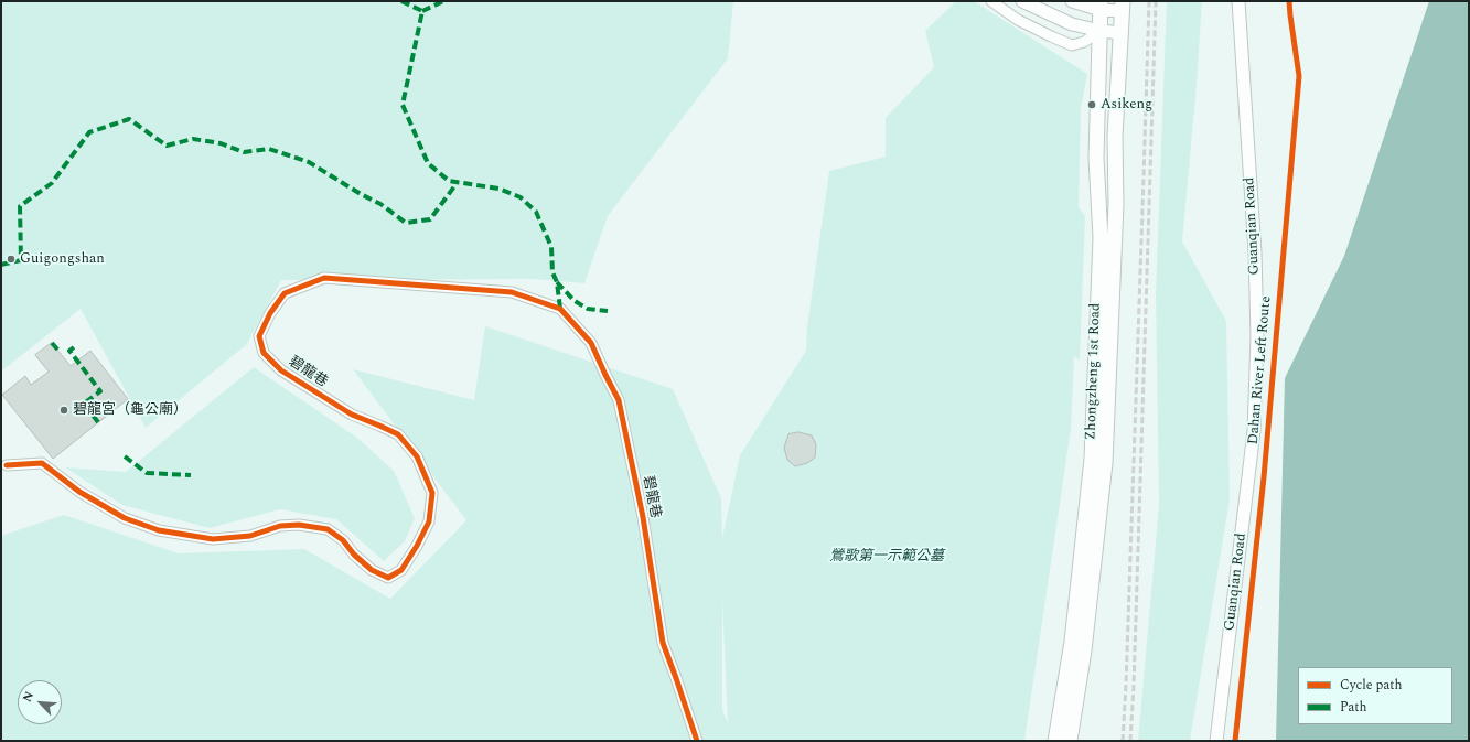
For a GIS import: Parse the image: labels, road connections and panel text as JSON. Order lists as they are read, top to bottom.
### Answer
{
  "streets": {
    "main road": ["Zhongzheng 1st Road"],
    "street": ["Guanqian Road", "碧龍巷"],
    "cycle path": ["Dahan River Left Route"]
  },
  "parks": ["鶯歌第一示範公墓"],
  "places": ["Asikeng", "Guigongshan", "碧龍宮（龜公廟）"],
  "legend": ["Cycle path", "Path"],
  "north": "top left"
}
